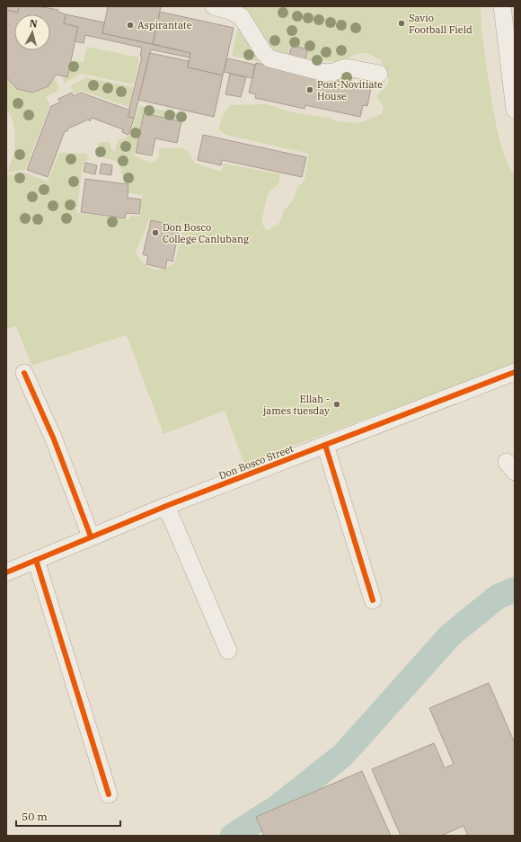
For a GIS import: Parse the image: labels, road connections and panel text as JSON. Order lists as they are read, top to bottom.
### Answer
{
  "streets": {
    "street": ["Don Bosco Street"]
  },
  "places": [
    "Savio Football Field",
    "Aspirantate",
    "Post-Novitiate House",
    "Don Bosco College Canlubang",
    "Ellah - james tuesday"
  ],
  "scale_bar": "50 m",
  "north": "top"
}
